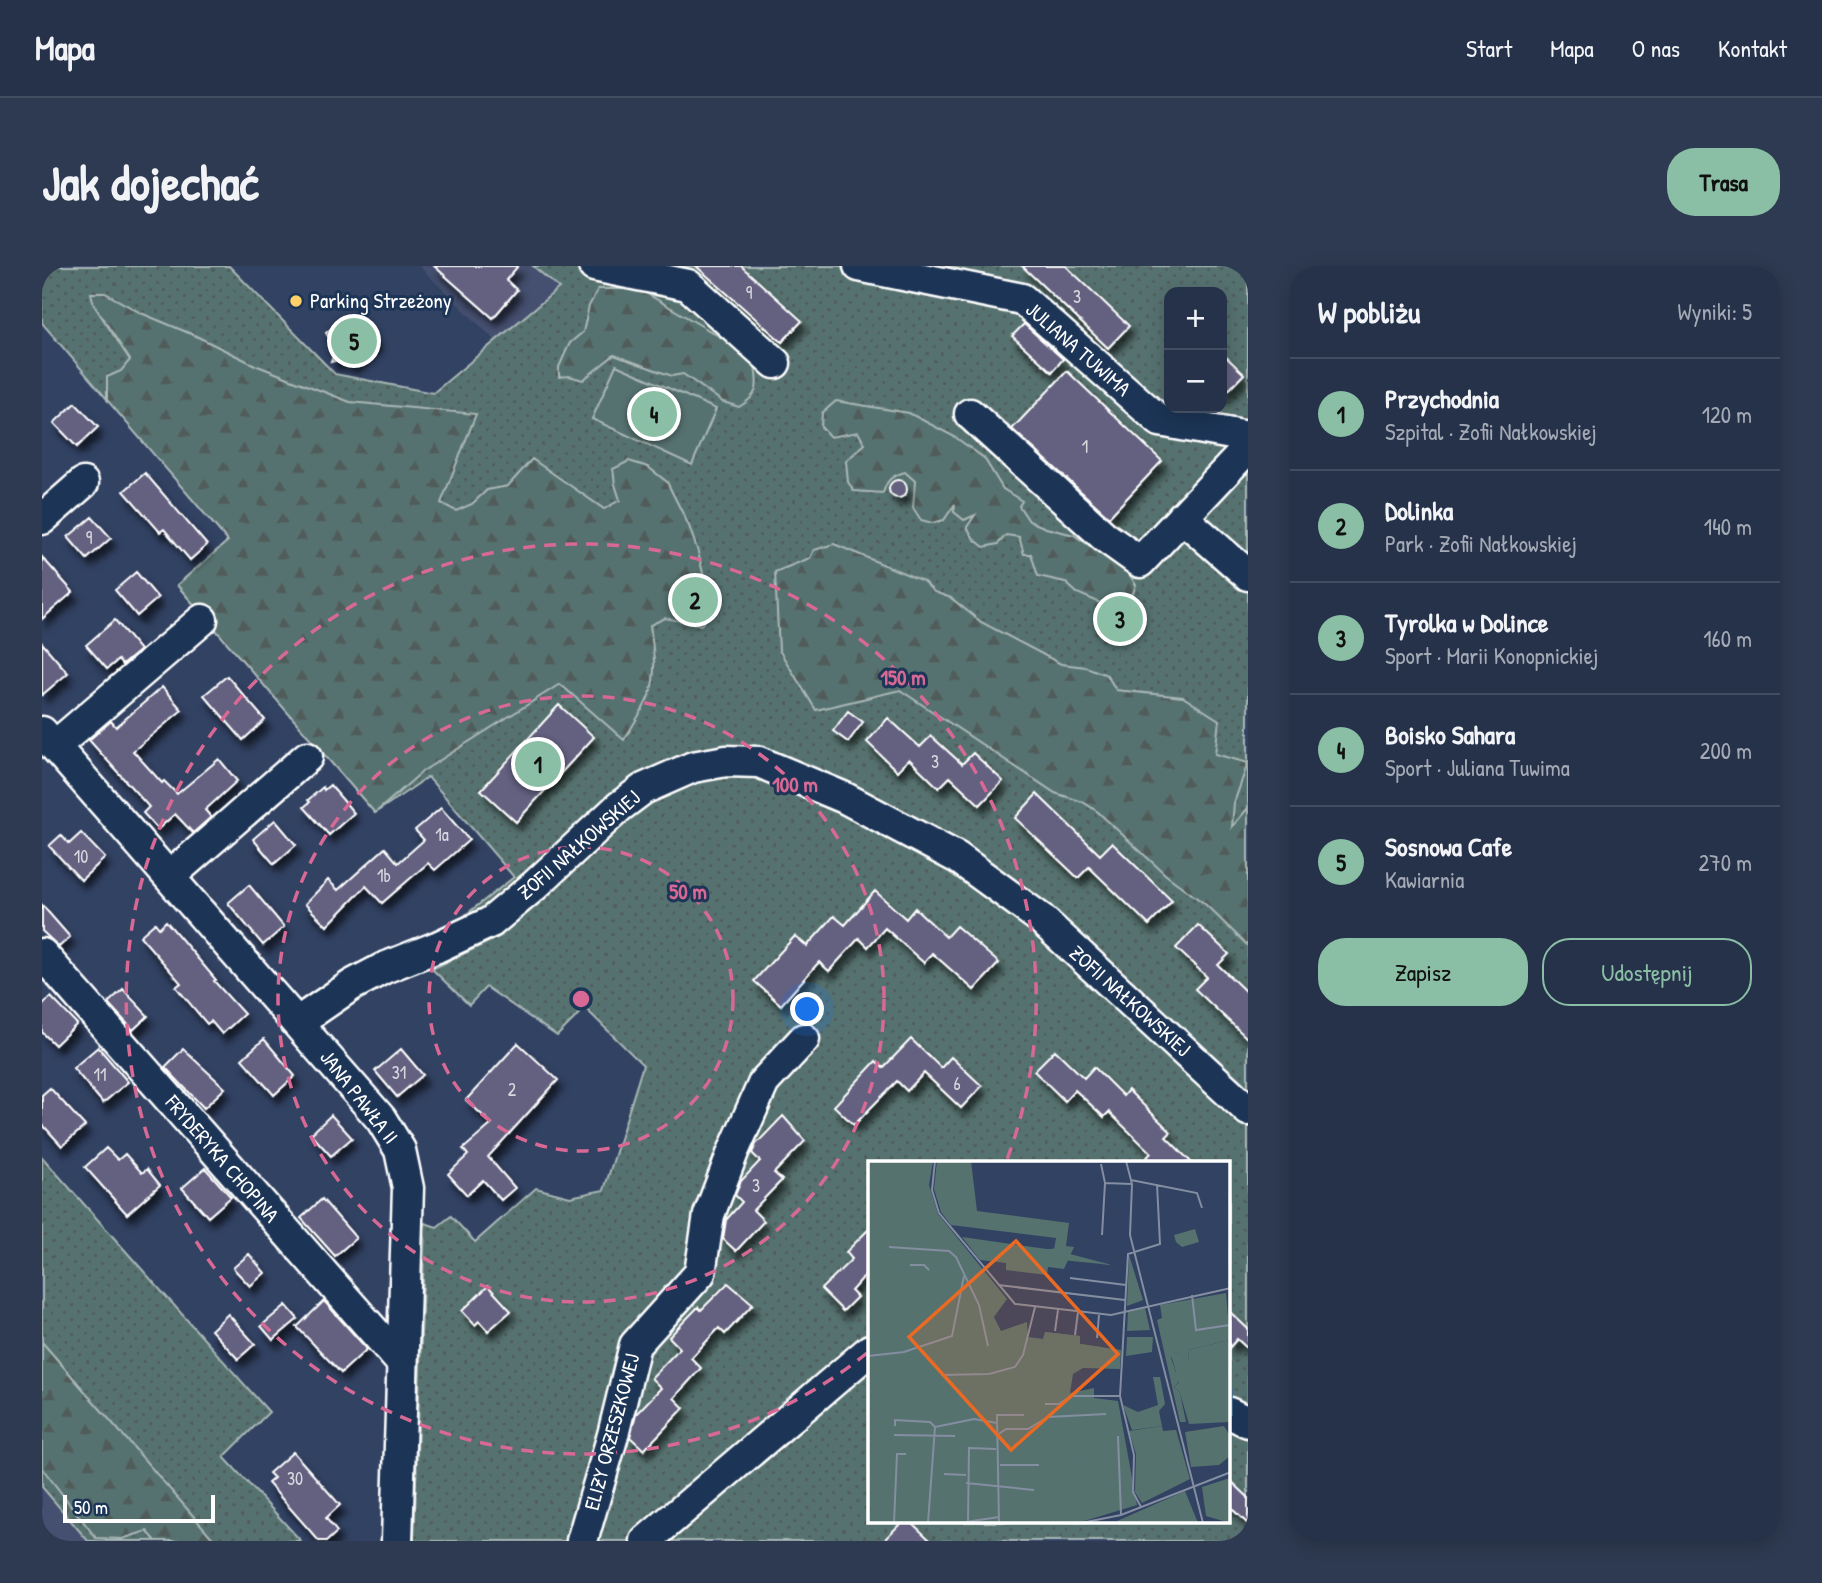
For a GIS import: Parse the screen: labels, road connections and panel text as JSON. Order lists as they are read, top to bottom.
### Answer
{
  "streets": {
    "street": [
      "JULIANA TUWIMA",
      "ZOFII NAŁKOWSKIEJ",
      "JANA PAWŁA II",
      "FRYDERYKA CHOPINA",
      "ELIZY ORZESZKOWEJ"
    ]
  },
  "crossings": [
    ["ZOFII NAŁKOWSKIEJ", "JANA PAWŁA II"],
    ["JANA PAWŁA II", "FRYDERYKA CHOPINA"]
  ],
  "places": ["Parking Strzeżony"],
  "house_numbers": [
    "9",
    "3",
    "1",
    "9",
    "3",
    "1a",
    "10",
    "1b",
    "31",
    "11",
    "6",
    "2",
    "3",
    "30"
  ],
  "scale_bar": "50 m",
  "page": {
    "header": "Mapa",
    "nav": [
      "Start",
      "Mapa",
      "O nas",
      "Kontakt"
    ],
    "buttons": [
      "Trasa",
      ["Zapisz", "Udostępnij"]
    ],
    "title": "Jak dojechać",
    "heading": ["W pobliżu", "Wyniki: 5"],
    "map_buttons": ["+", "−"],
    "pins": [
      "5",
      "4",
      "2",
      "3",
      "1"
    ],
    "list": [
      {
        "mark": "1",
        "name": "Przychodnia",
        "note": "Szpital · Zofii Nałkowskiej",
        "value": "120 m"
      },
      {
        "mark": "2",
        "name": "Dolinka",
        "note": "Park · Zofii Nałkowskiej",
        "value": "140 m"
      },
      {
        "mark": "3",
        "name": "Tyrolka w Dolince",
        "note": "Sport · Marii Konopnickiej",
        "value": "160 m"
      },
      {
        "mark": "4",
        "name": "Boisko Sahara",
        "note": "Sport · Juliana Tuwima",
        "value": "200 m"
      },
      {
        "mark": "5",
        "name": "Sosnowa Cafe",
        "note": "Kawiarnia",
        "value": "270 m"
      }
    ],
    "scale": "50 m"
  },
  "rings": ["150 m", "100 m", "50 m"]
}
